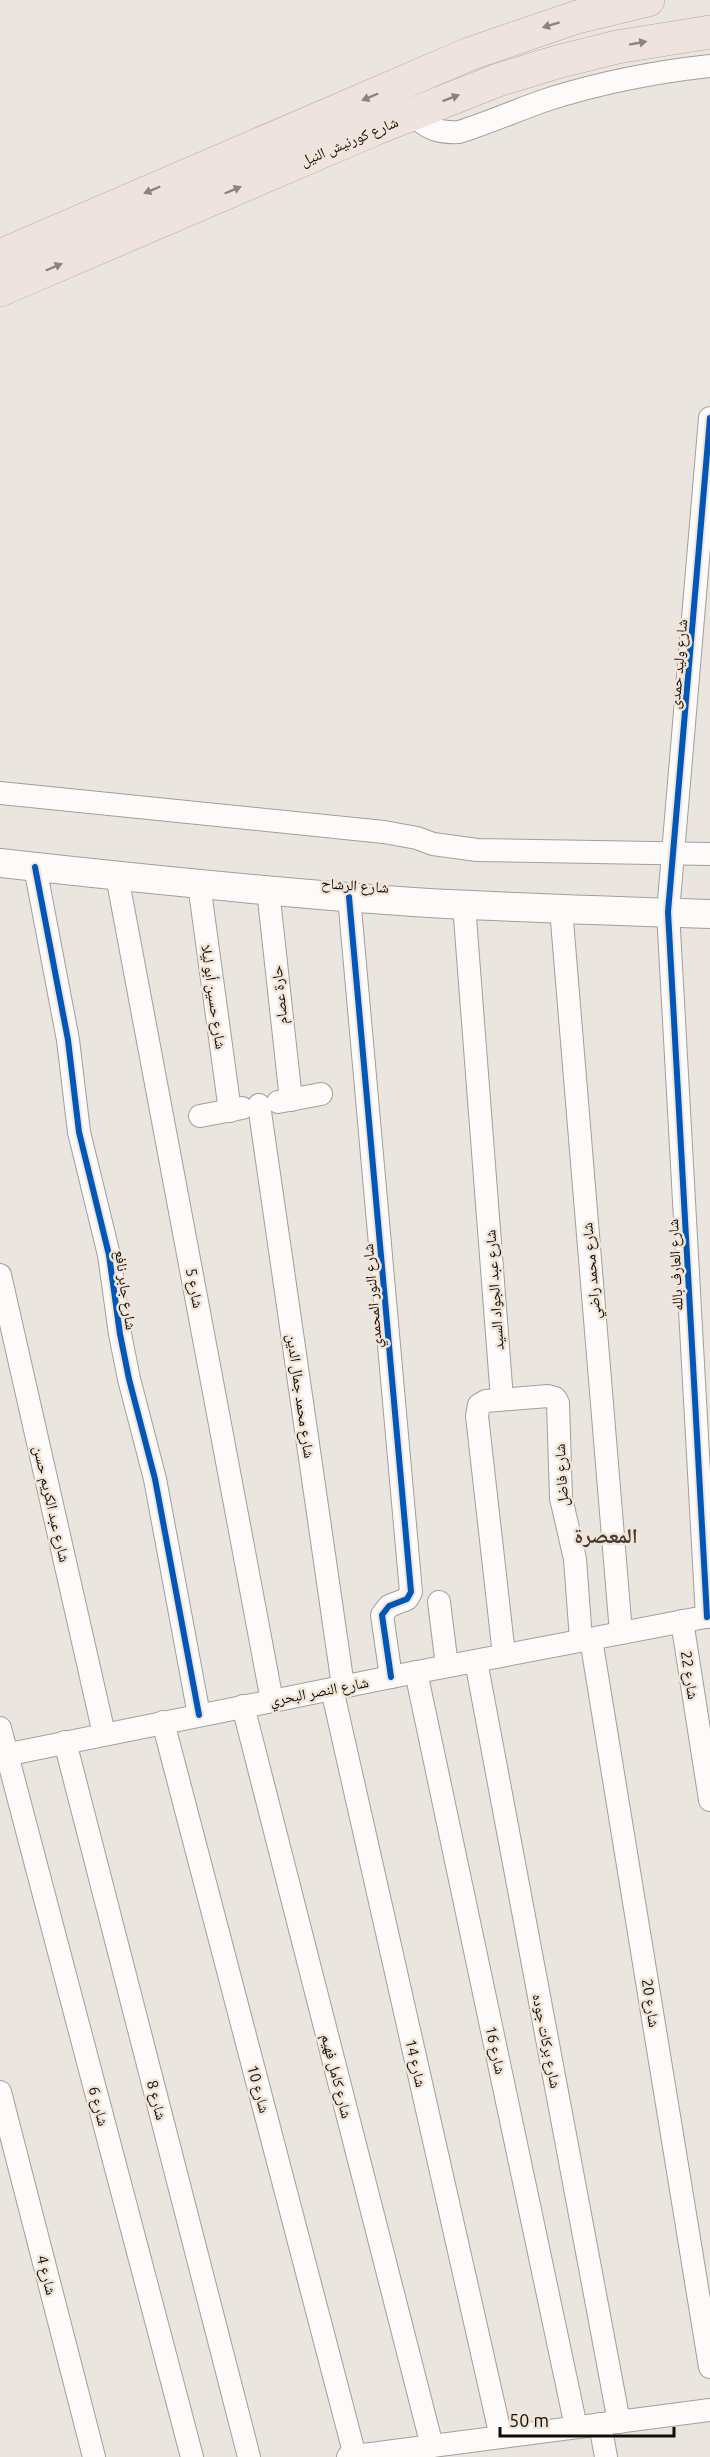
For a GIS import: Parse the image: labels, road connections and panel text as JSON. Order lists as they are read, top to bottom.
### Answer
{
  "streets": {
    "highway": ["شارع كورنيش النيل"],
    "street": [
      "شارع وليد حمدى",
      "شارع الرشاح",
      "حارة عصام",
      "شارع حسين أبو ليلا",
      "شارع العارف بالله",
      "شارع محمد راضي",
      "شارع 5",
      "شارع جابر نافع",
      "شارع عبد الجواد السيد",
      "شارع النور المحمدي",
      "شارع محمد جمال الدين",
      "شارع فاضل",
      "شارع عبد الكريم حسن",
      "شارع 22",
      "شارع النصر البحري",
      "شارع 20",
      "شارع بركات جوده",
      "شارع 16",
      "شارع 14",
      "شارع كامل فهيم",
      "شارع 10",
      "شارع 8",
      "شارع 6",
      "شارع 4"
    ]
  },
  "crossings": [
    ["شارع وليد حمدى", "شارع الرشاح"],
    ["شارع وليد حمدى", "شارع العارف بالله"],
    ["شارع الرشاح", "حارة عصام"],
    ["شارع الرشاح", "شارع حسين أبو ليلا"],
    ["شارع الرشاح", "شارع العارف بالله"],
    ["شارع الرشاح", "شارع محمد راضي"],
    ["شارع الرشاح", "شارع 5"],
    ["شارع الرشاح", "شارع جابر نافع"],
    ["شارع الرشاح", "شارع عبد الجواد السيد"],
    ["شارع الرشاح", "شارع النور المحمدي"],
    ["شارع العارف بالله", "شارع النصر البحري"],
    ["شارع محمد راضي", "شارع النصر البحري"],
    ["شارع 5", "شارع النصر البحري"],
    ["شارع جابر نافع", "شارع النصر البحري"],
    ["شارع عبد الجواد السيد", "شارع فاضل"],
    ["شارع النور المحمدي", "شارع النصر البحري"],
    ["شارع محمد جمال الدين", "شارع النصر البحري"],
    ["شارع محمد جمال الدين", "شارع 14"],
    ["شارع فاضل", "شارع النصر البحري"],
    ["شارع فاضل", "شارع 20"],
    ["شارع عبد الكريم حسن", "شارع النصر البحري"],
    ["شارع 22", "شارع النصر البحري"],
    ["شارع النصر البحري", "شارع 20"],
    ["شارع النصر البحري", "شارع بركات جوده"],
    ["شارع النصر البحري", "شارع 16"],
    ["شارع النصر البحري", "شارع 14"],
    ["شارع النصر البحري", "شارع كامل فهيم"],
    ["شارع النصر البحري", "شارع 10"],
    ["شارع النصر البحري", "شارع 8"],
    ["شارع النصر البحري", "شارع 6"]
  ],
  "districts": ["المعصرة"],
  "scale_bar": "50 m"
}
